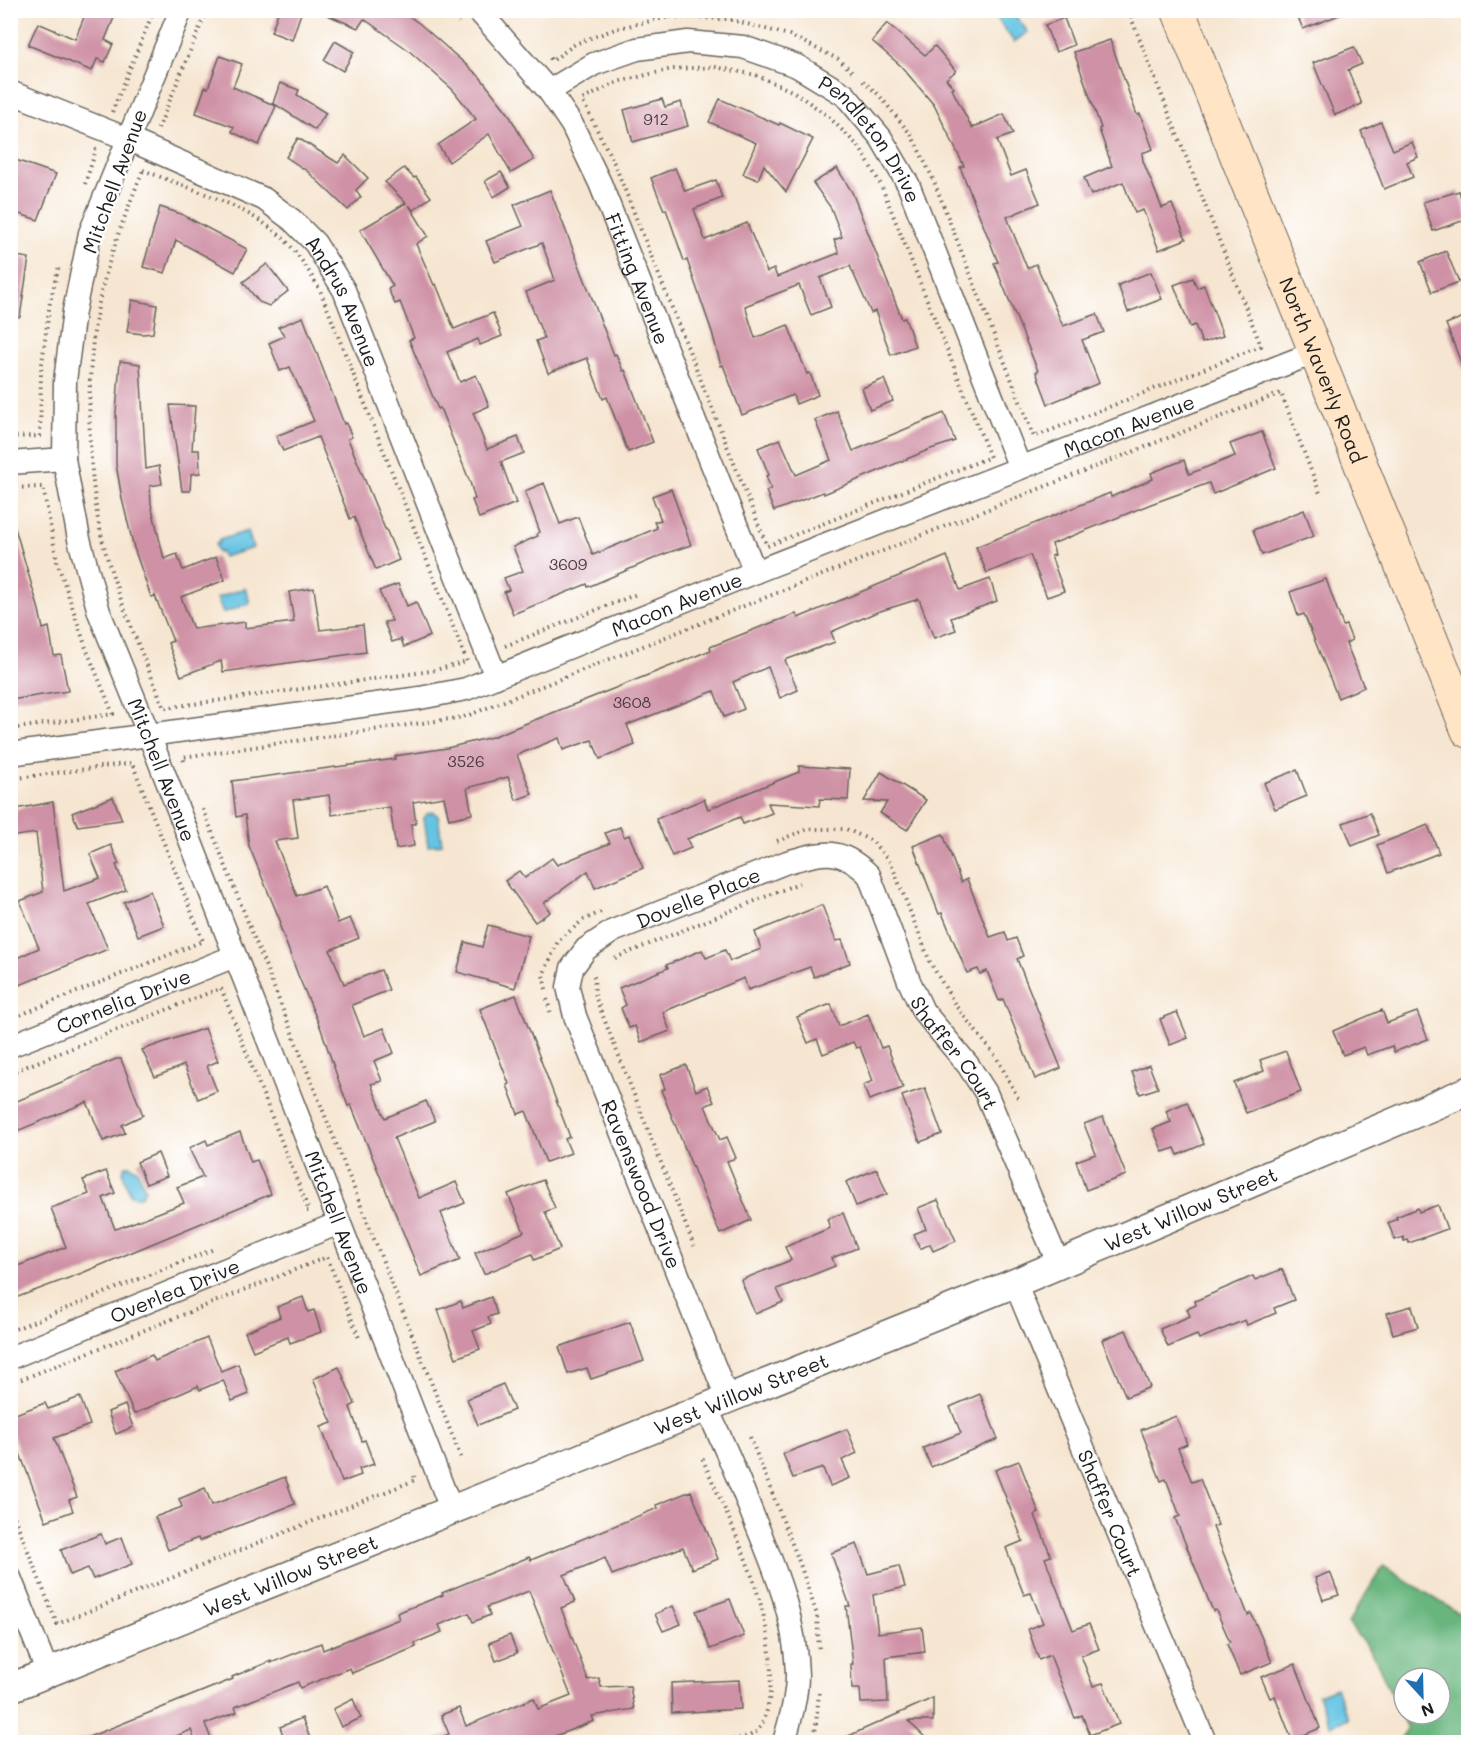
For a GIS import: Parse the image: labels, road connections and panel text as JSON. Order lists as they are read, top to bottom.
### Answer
{
  "streets": {
    "main road": ["North Waverly Road"],
    "street": [
      "Pendleton Drive",
      "Mitchell Avenue",
      "Fitting Avenue",
      "Andrus Avenue",
      "Macon Avenue",
      "Dovelle Place",
      "Cornelia Drive",
      "Shaffer Court",
      "Ravenswood Drive",
      "West Willow Street",
      "Overlea Drive"
    ]
  },
  "crossings": [
    ["Pendleton Drive", "Fitting Avenue"],
    ["Pendleton Drive", "Macon Avenue"],
    ["Mitchell Avenue", "Andrus Avenue"],
    ["Mitchell Avenue", "Macon Avenue"],
    ["Mitchell Avenue", "Cornelia Drive"],
    ["Mitchell Avenue", "West Willow Street"],
    ["Mitchell Avenue", "Overlea Drive"],
    ["Fitting Avenue", "Macon Avenue"],
    ["Andrus Avenue", "Macon Avenue"],
    ["North Waverly Road", "Macon Avenue"],
    ["Dovelle Place", "Shaffer Court"],
    ["Dovelle Place", "Ravenswood Drive"],
    ["Shaffer Court", "West Willow Street"],
    ["Ravenswood Drive", "West Willow Street"]
  ],
  "house_numbers": [
    "912",
    "3609",
    "3608",
    "3526"
  ],
  "north": "bottom"
}
